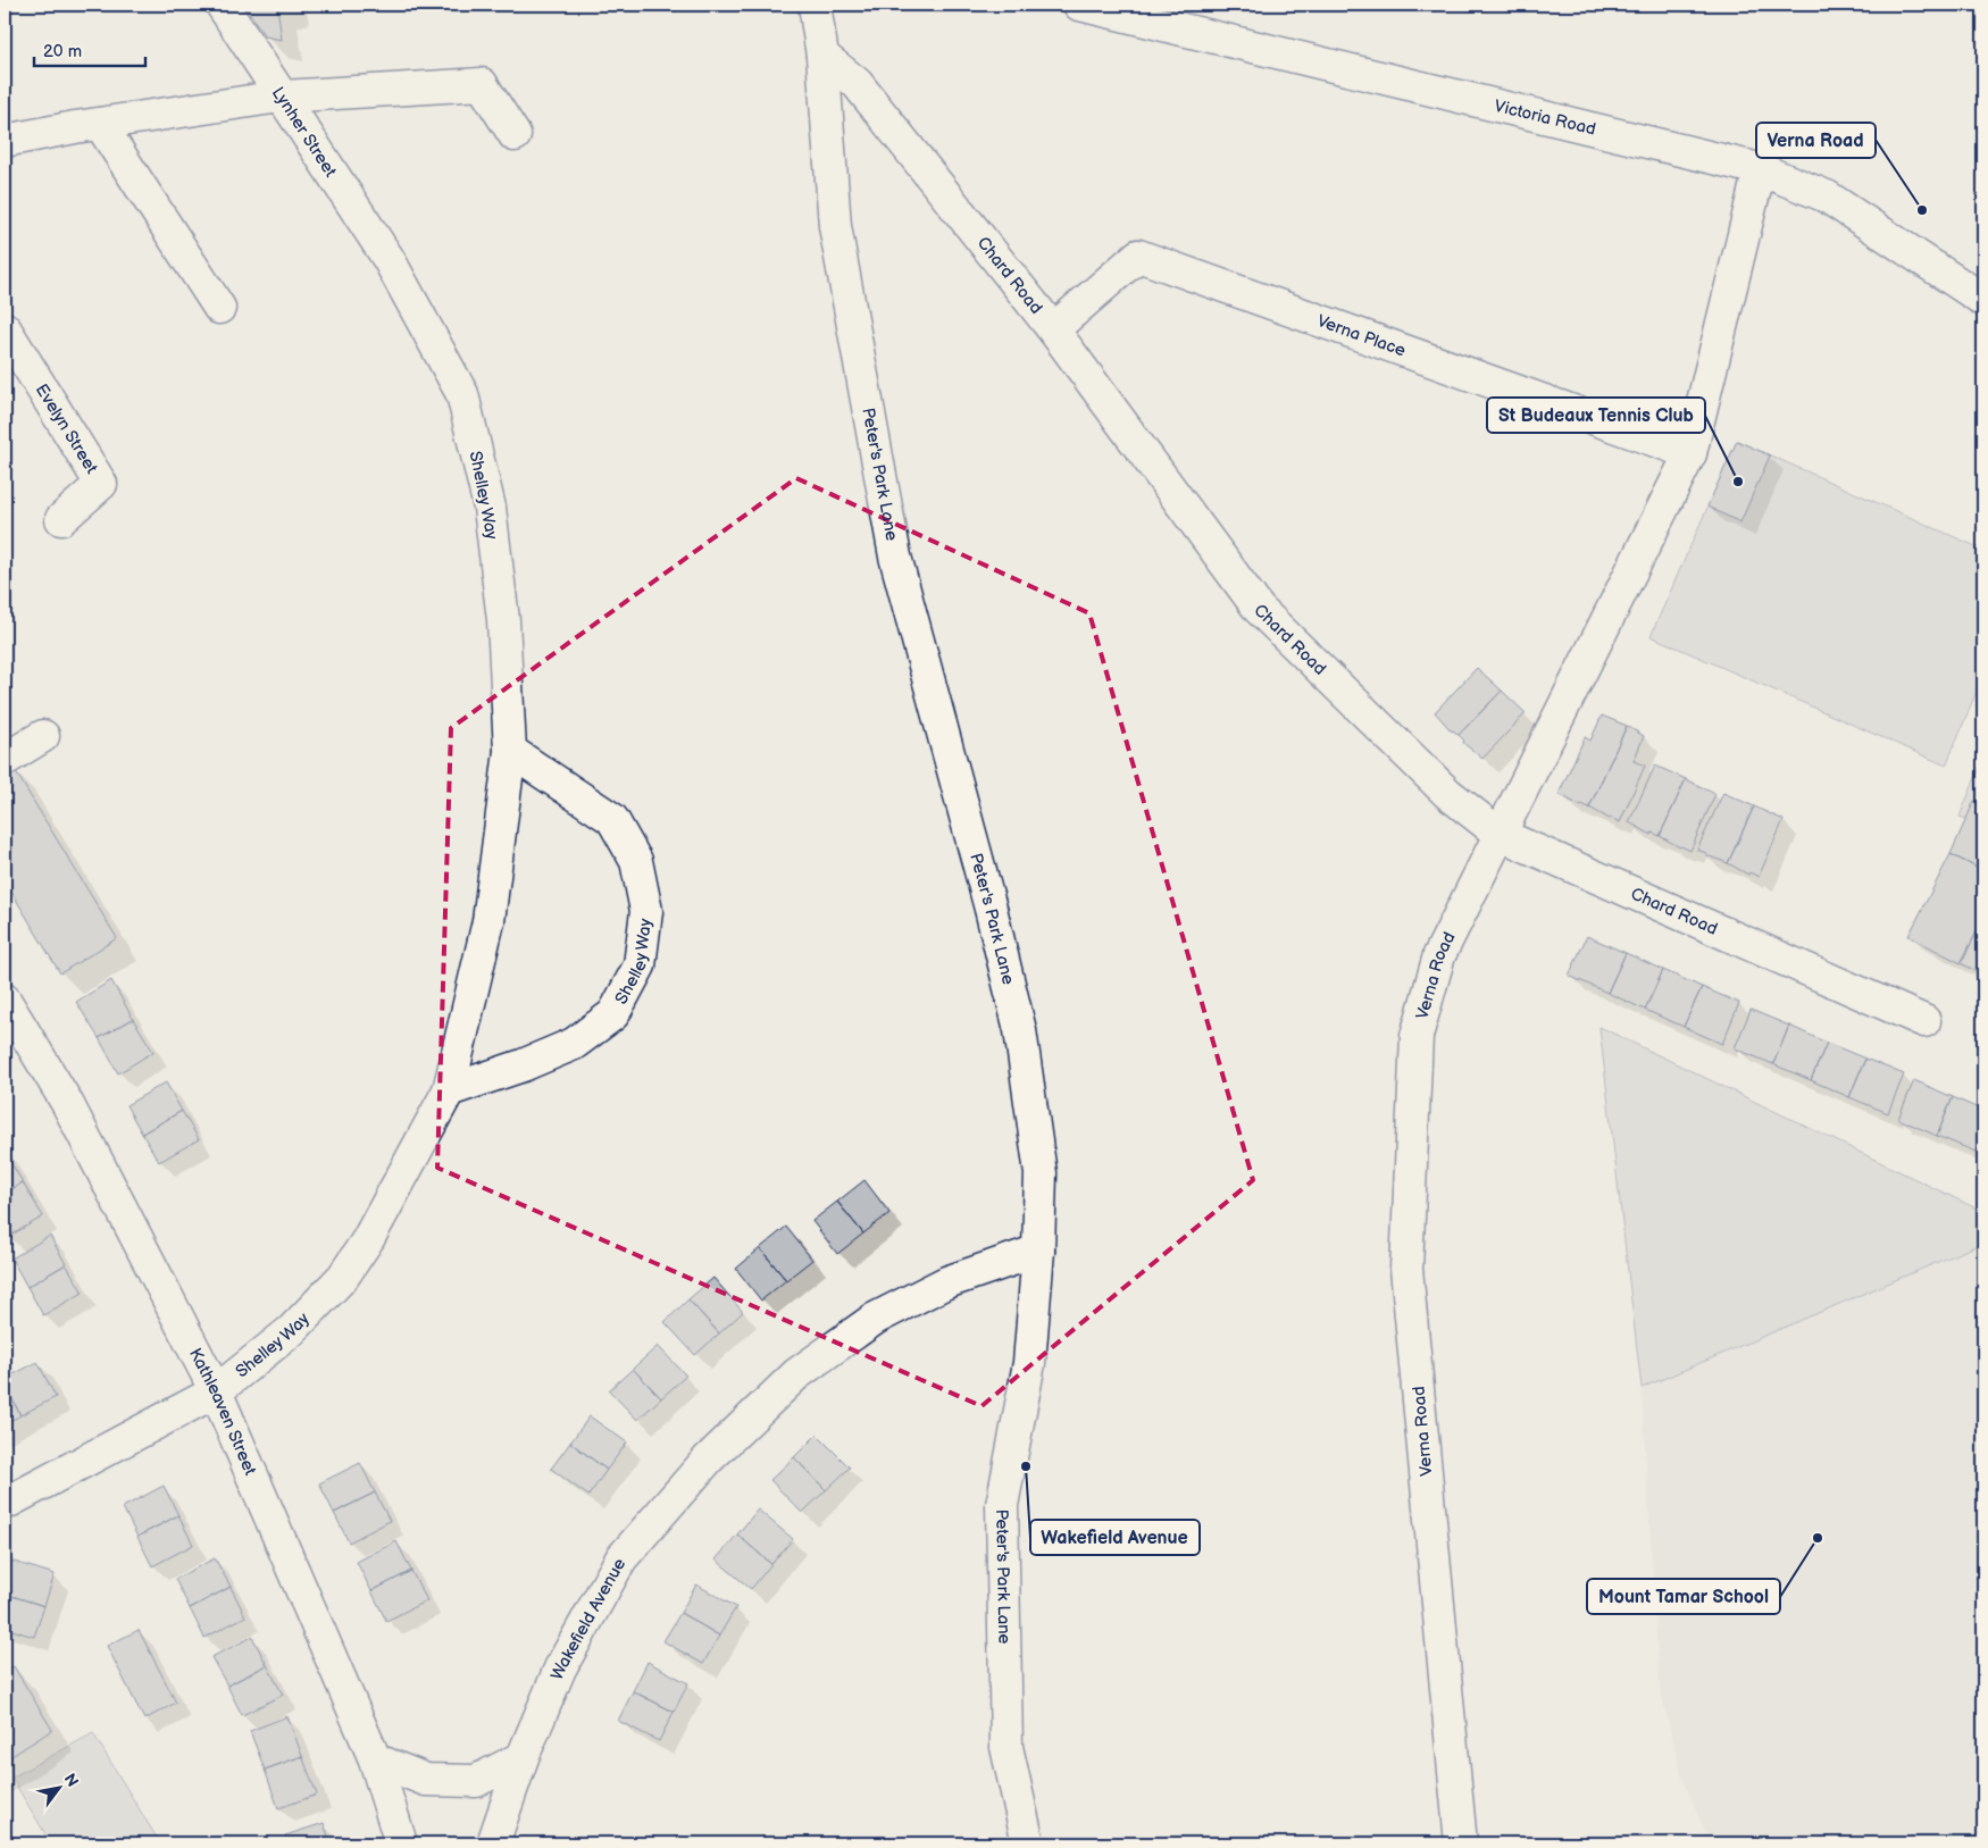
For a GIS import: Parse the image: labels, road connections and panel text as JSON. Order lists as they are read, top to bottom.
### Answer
{
  "streets": {
    "street": [
      "Victoria Road",
      "Lynher Street",
      "Chard Road",
      "Verna Place",
      "Evelyn Street",
      "Peter's Park Lane",
      "Shelley Way",
      "Verna Road",
      "Kathleaven Street",
      "Wakefield Avenue"
    ]
  },
  "crossings": [
    ["Victoria Road", "Verna Road"],
    ["Lynher Street", "Shelley Way"],
    ["Chard Road", "Verna Place"],
    ["Chard Road", "Peter's Park Lane"],
    ["Chard Road", "Verna Road"],
    ["Verna Place", "Verna Road"],
    ["Peter's Park Lane", "Wakefield Avenue"],
    ["Shelley Way", "Kathleaven Street"]
  ],
  "places": [
    "Verna Road",
    "St Budeaux Tennis Club",
    "Wakefield Avenue",
    "Mount Tamar School"
  ],
  "scale_bar": "20 m",
  "north": "top right"
}
